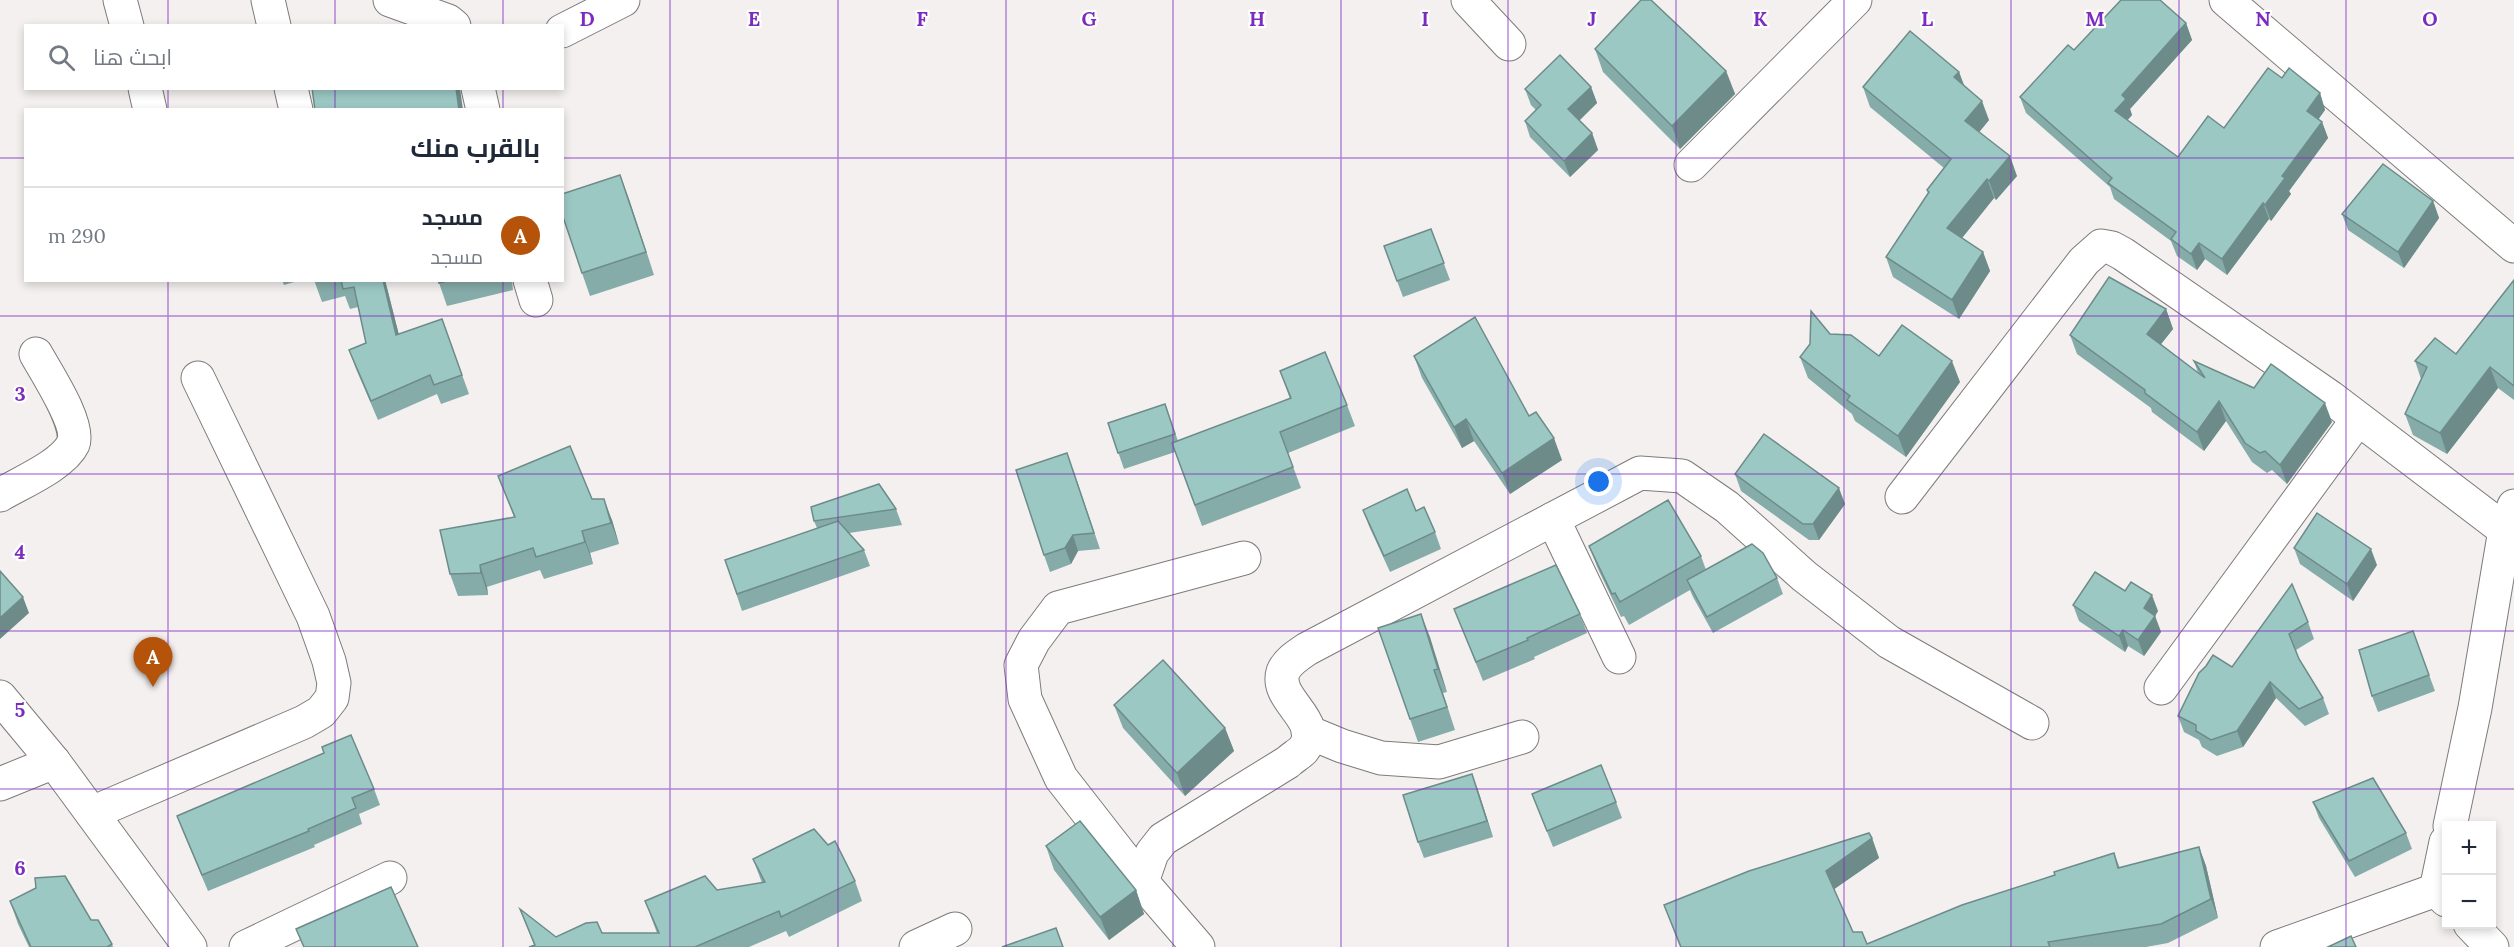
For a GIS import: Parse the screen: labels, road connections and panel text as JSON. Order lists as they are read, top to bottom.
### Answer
{
  "page": {
    "search": "ابحث هنا",
    "heading": "بالقرب منك",
    "list": [
      {
        "mark": "A",
        "name": "مسجد",
        "note": "مسجد",
        "value": "290 m"
      }
    ],
    "pins": "A",
    "map_buttons": ["+", "−"]
  },
  "grid": {
    "columns": [
      "D",
      "E",
      "F",
      "G",
      "H",
      "I",
      "J",
      "K",
      "L",
      "M",
      "N",
      "O"
    ],
    "rows": [
      "3",
      "4",
      "5",
      "6"
    ]
  }
}
